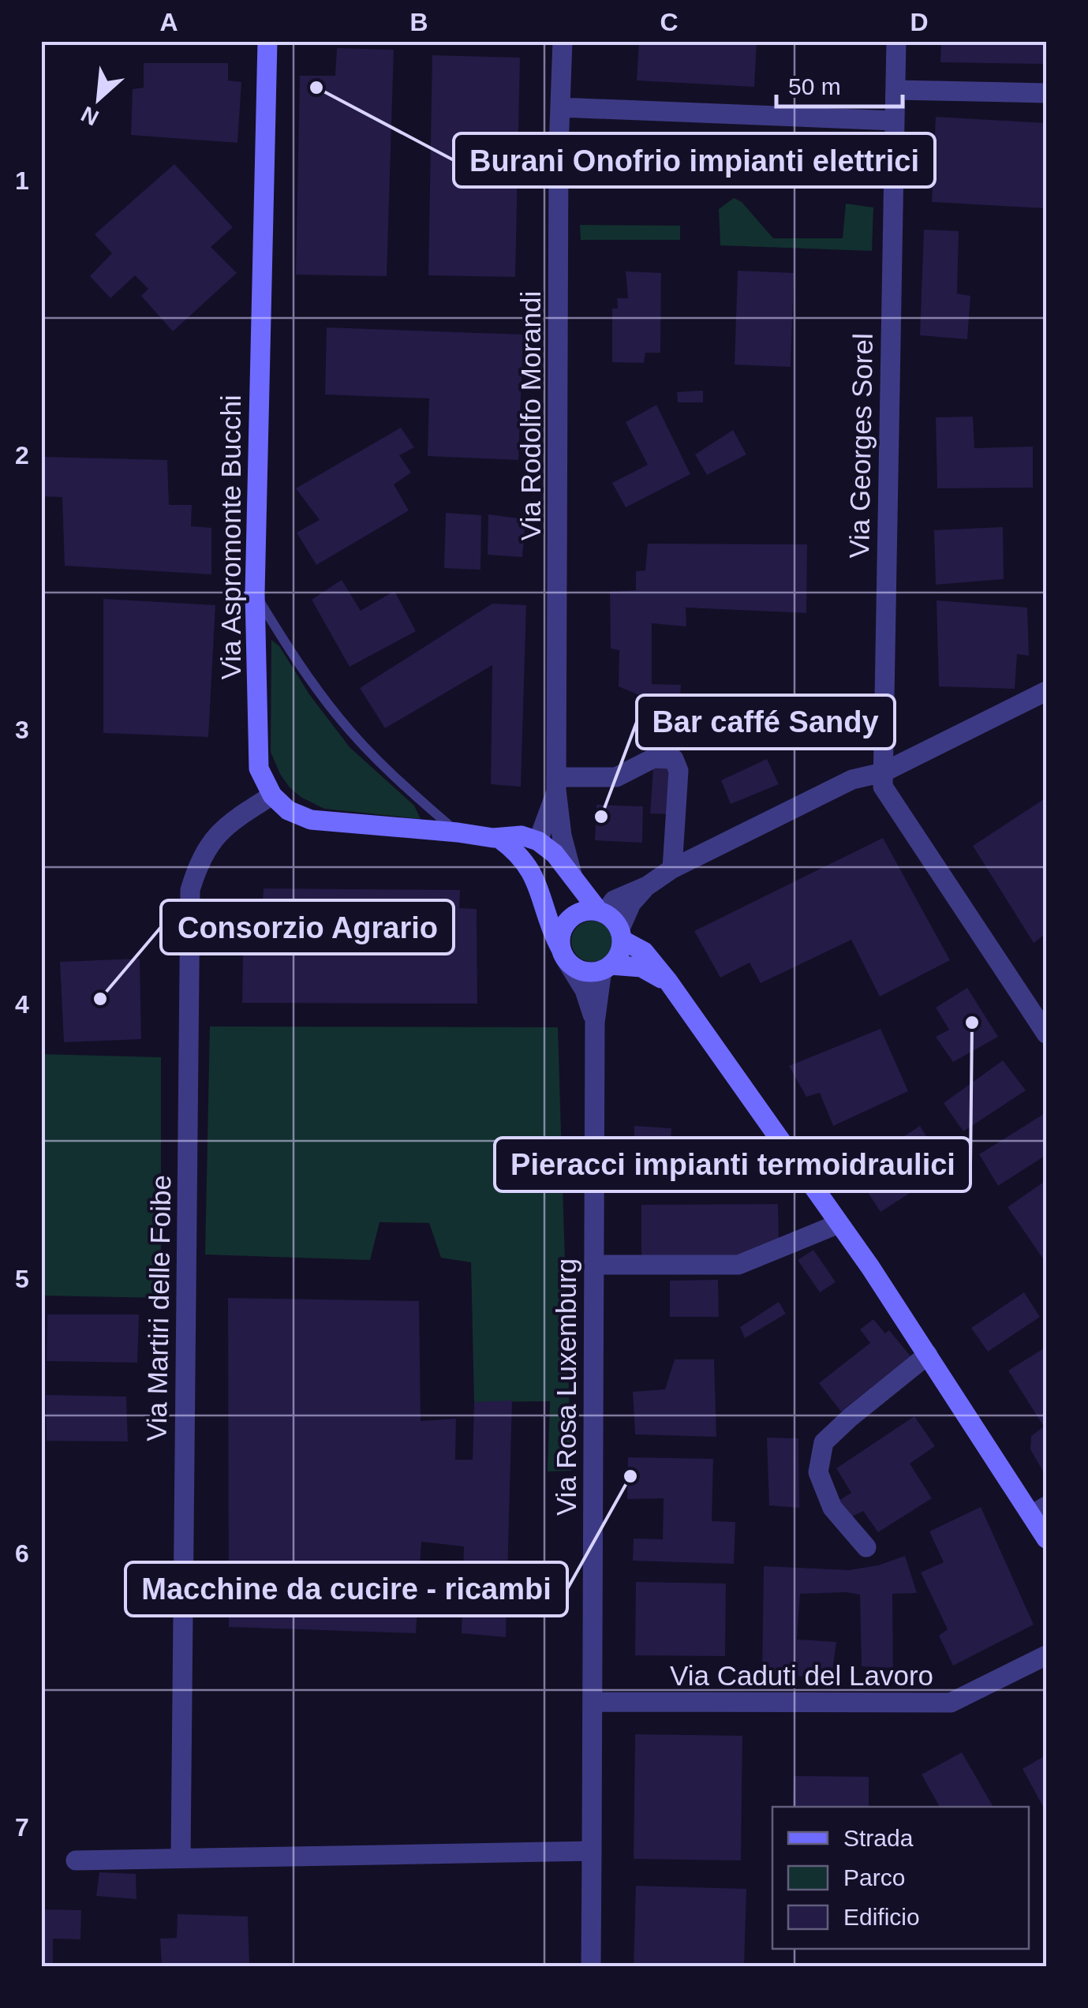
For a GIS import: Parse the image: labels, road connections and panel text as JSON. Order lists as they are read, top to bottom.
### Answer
{
  "streets": {
    "street": [
      "Via Rodolfo Morandi",
      "Via Georges Sorel",
      "Via Aspromonte Bucchi",
      "Via Martiri delle Foibe",
      "Via Rosa Luxemburg",
      "Via Caduti del Lavoro"
    ]
  },
  "crossings": [
    ["Via Aspromonte Bucchi", "Via Martiri delle Foibe"],
    ["Via Rosa Luxemburg", "Via Caduti del Lavoro"]
  ],
  "places": [
    "Burani Onofrio impianti elettrici",
    "Bar caffé Sandy",
    "Consorzio Agrario",
    "Pieracci impianti termoidraulici",
    "Macchine da cucire - ricambi"
  ],
  "legend": ["Strada", "Parco", "Edificio"],
  "scale_bar": "50 m",
  "north": "bottom left",
  "grid": {
    "columns": [
      "A",
      "B",
      "C",
      "D"
    ],
    "rows": [
      "1",
      "2",
      "3",
      "4",
      "5",
      "6",
      "7"
    ]
  }
}
